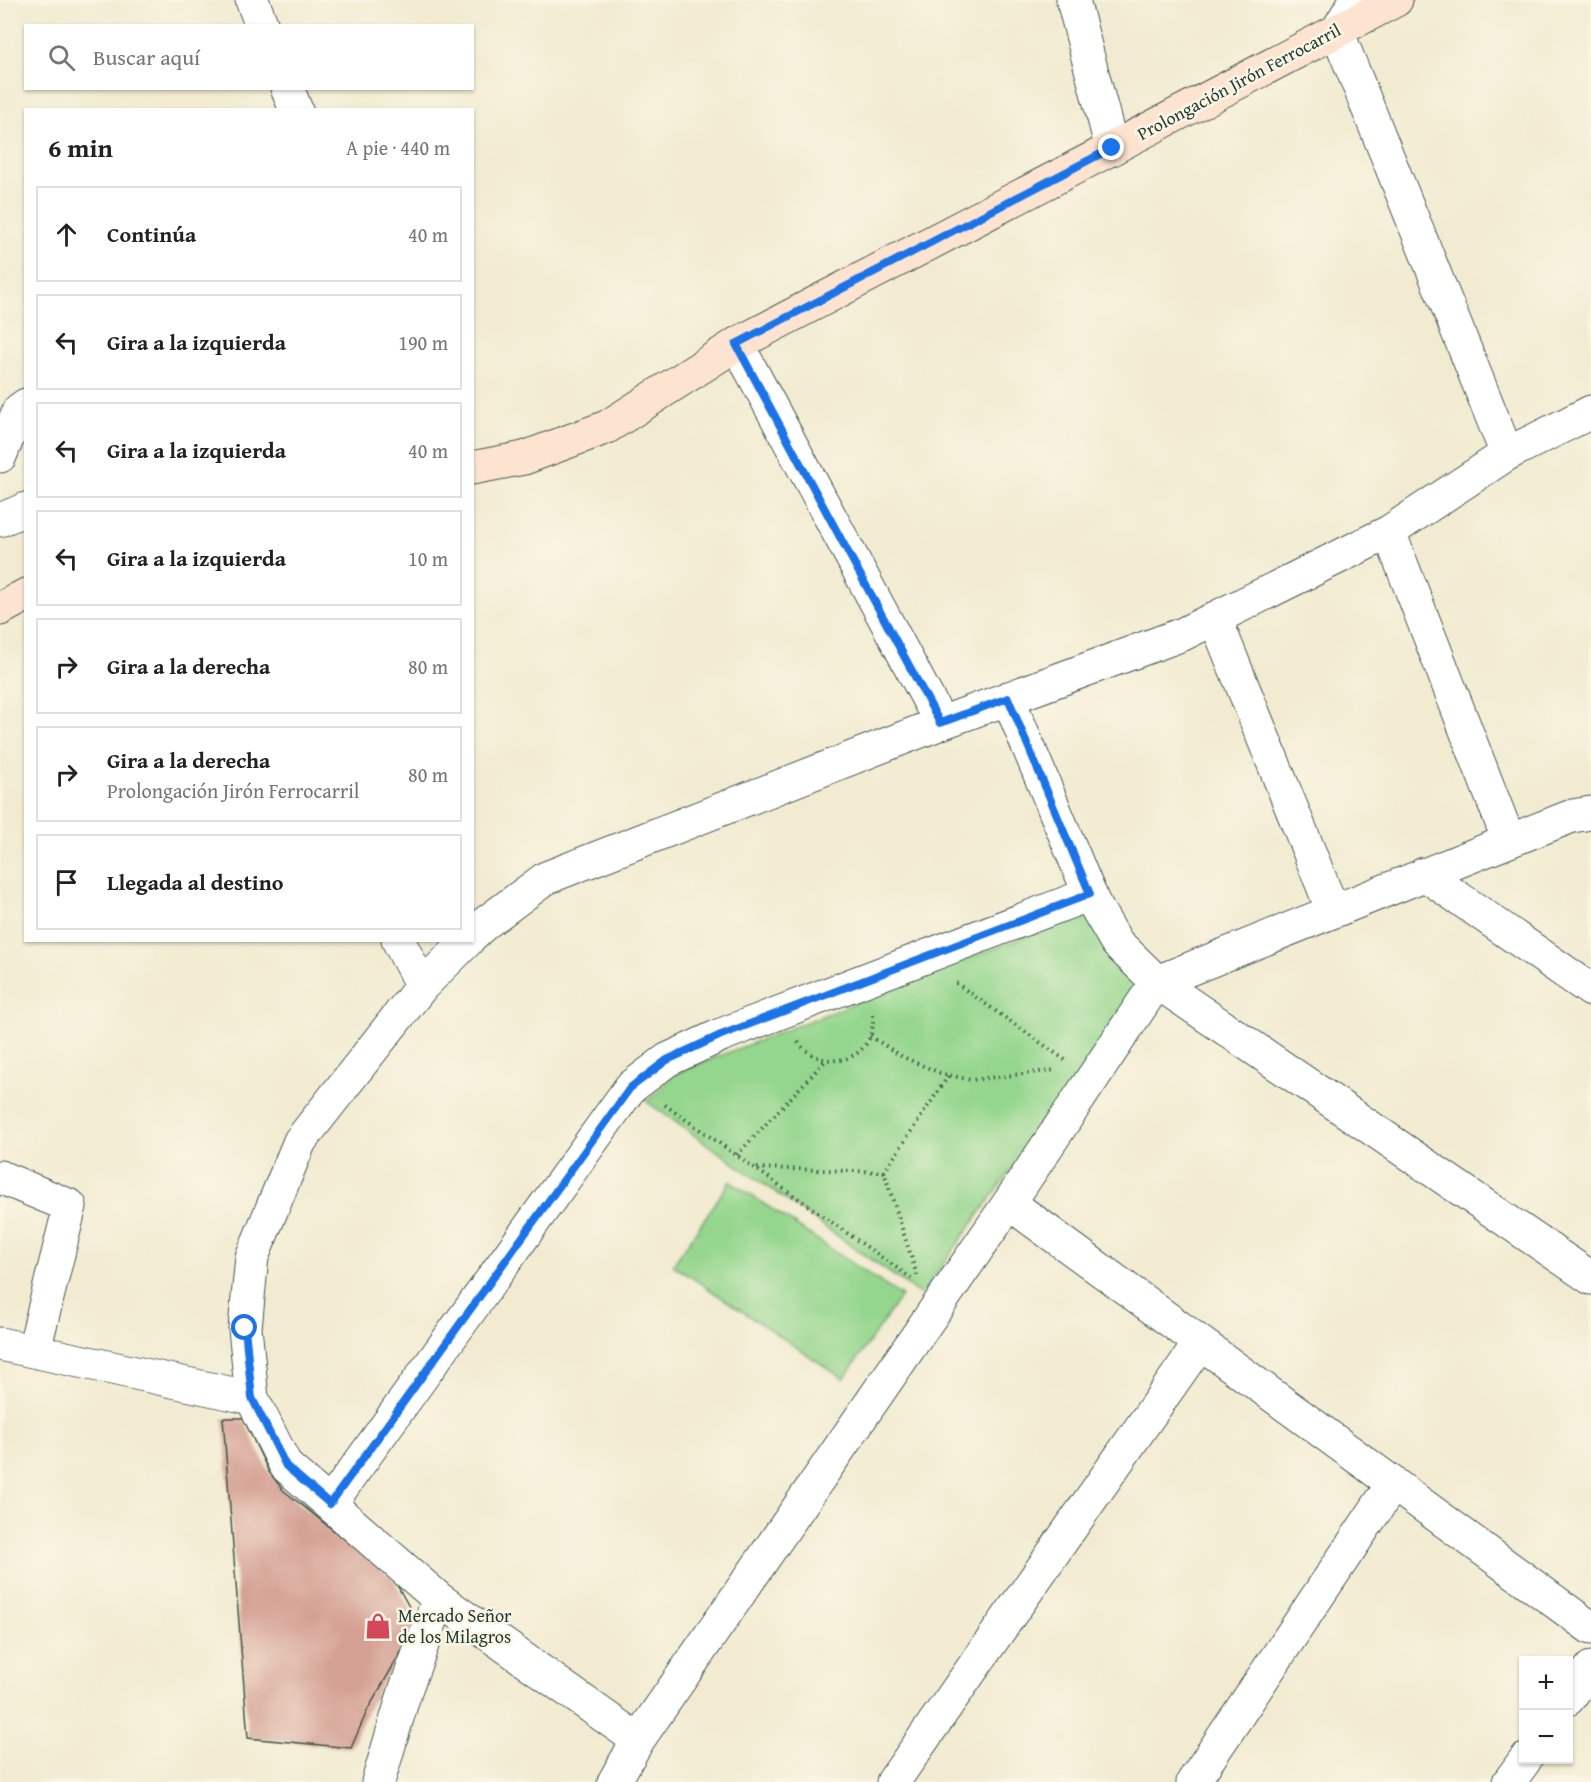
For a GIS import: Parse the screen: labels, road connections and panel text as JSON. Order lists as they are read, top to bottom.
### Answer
{
  "streets": {
    "street": ["Prolongación Jirón Ferrocarril"]
  },
  "places": {
    "shop": ["Mercado Señor de los Milagros"]
  },
  "page": {
    "search": "Buscar aquí",
    "heading": ["6 min", "A pie · 440 m"],
    "list": [
      ["Continúa", "40 m"],
      ["Gira a la izquierda", "190 m"],
      ["Gira a la izquierda", "40 m"],
      ["Gira a la izquierda", "10 m"],
      ["Gira a la derecha", "80 m"],
      ["Gira a la derecha", "Prolongación Jirón Ferrocarril", "80 m"],
      "Llegada al destino"
    ],
    "map_buttons": ["+", "−"]
  }
}
